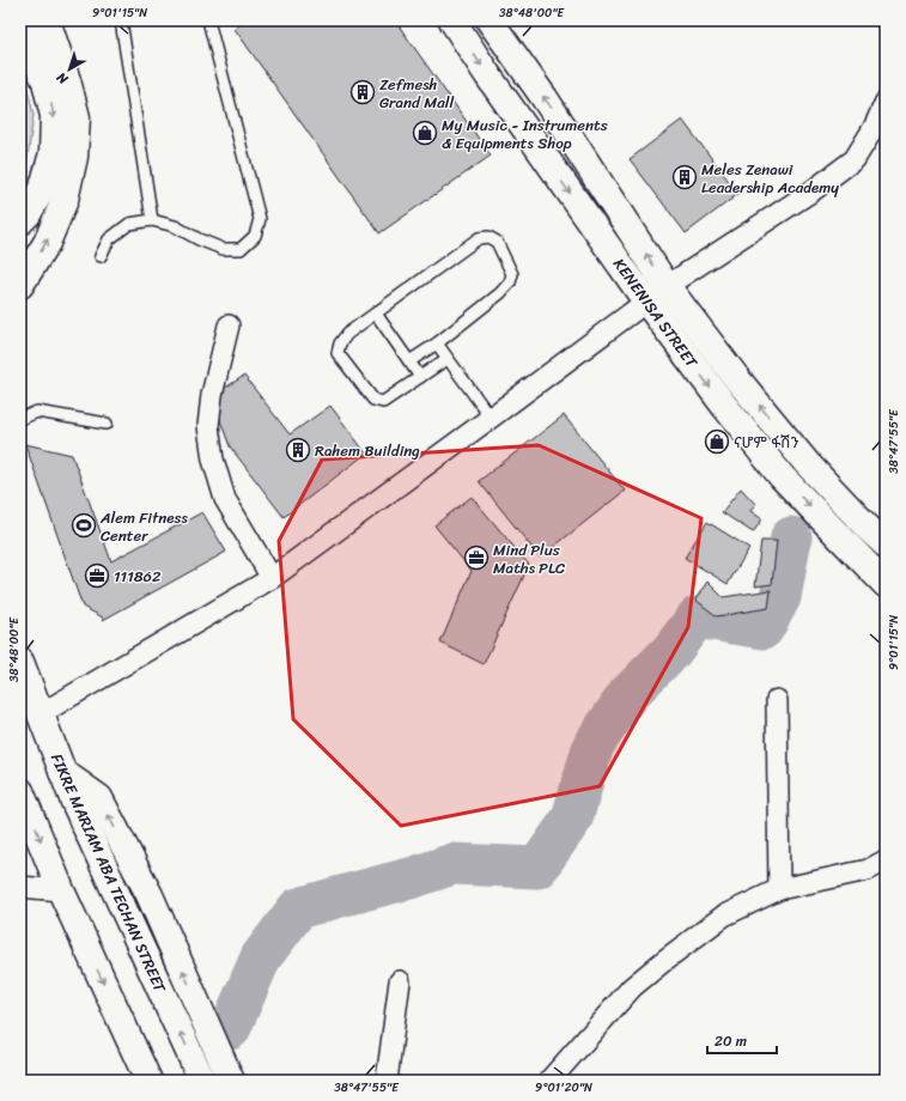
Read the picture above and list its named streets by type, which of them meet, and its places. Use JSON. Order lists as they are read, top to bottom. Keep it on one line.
{"streets":{"main road":["KENENISA STREET","FIKRE MARIAM ABA TECHAN STREET"]},"places":{"building":["Zefmesh Grand Mall","Meles Zenawi Leadership Academy","Rahem Building"],"shop":["My Music - Instruments & Equipments Shop","ናሆም ፋሽን"],"sports":["Alem Fitness Center"],"office":["Mind Plus Maths PLC","111862"]},"scale_bar":"20 m","north":"bottom left","coordinates":["9°01'15\"N","38°48'00\"E","38°47'55\"E","9°01'20\"N"]}
